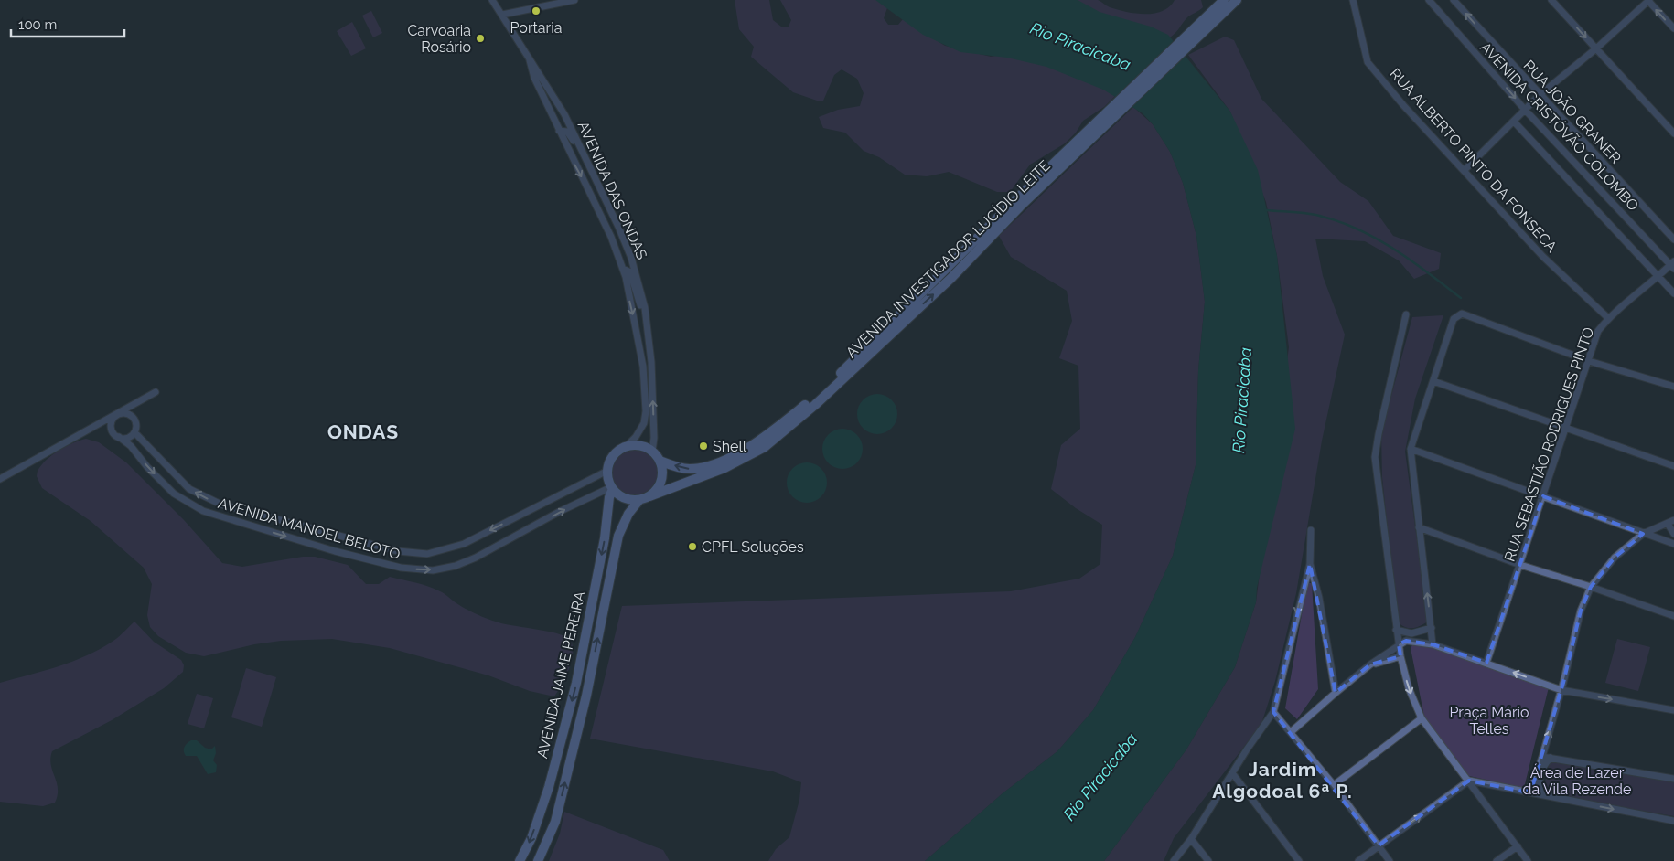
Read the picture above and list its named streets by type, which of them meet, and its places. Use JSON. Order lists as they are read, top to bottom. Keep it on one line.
{"streets":{"main road":["AVENIDA INVESTIGADOR LUCÍDIO LEITE","AVENIDA JAIME PEREIRA"],"street":["RUA JOÃO GRANER","AVENIDA CRISTÓVÃO COLOMBO","RUA ALBERTO PINTO DA FONSECA","AVENIDA DAS ONDAS","RUA SEBASTIÃO RODRIGUES PINTO","AVENIDA MANOEL BELOTO"]},"crossings":[["AVENIDA CRISTÓVÃO COLOMBO","RUA SEBASTIÃO RODRIGUES PINTO"],["RUA ALBERTO PINTO DA FONSECA","RUA SEBASTIÃO RODRIGUES PINTO"],["AVENIDA DAS ONDAS","AVENIDA INVESTIGADOR LUCÍDIO LEITE"],["AVENIDA DAS ONDAS","AVENIDA MANOEL BELOTO"],["AVENIDA DAS ONDAS","AVENIDA JAIME PEREIRA"],["AVENIDA INVESTIGADOR LUCÍDIO LEITE","AVENIDA MANOEL BELOTO"],["AVENIDA INVESTIGADOR LUCÍDIO LEITE","AVENIDA JAIME PEREIRA"],["AVENIDA MANOEL BELOTO","AVENIDA JAIME PEREIRA"]],"one_way":["RUA JOÃO GRANER"],"districts":["ONDAS","Jardim Algodoal 6ª P."],"water":["Rio Piracicaba"],"parks":["Praça Mário Telles","Área de Lazer da Vila Rezende"],"places":["Portaria","Carvoaria Rosário","Shell","CPFL Soluções"],"scale_bar":"100 m"}
